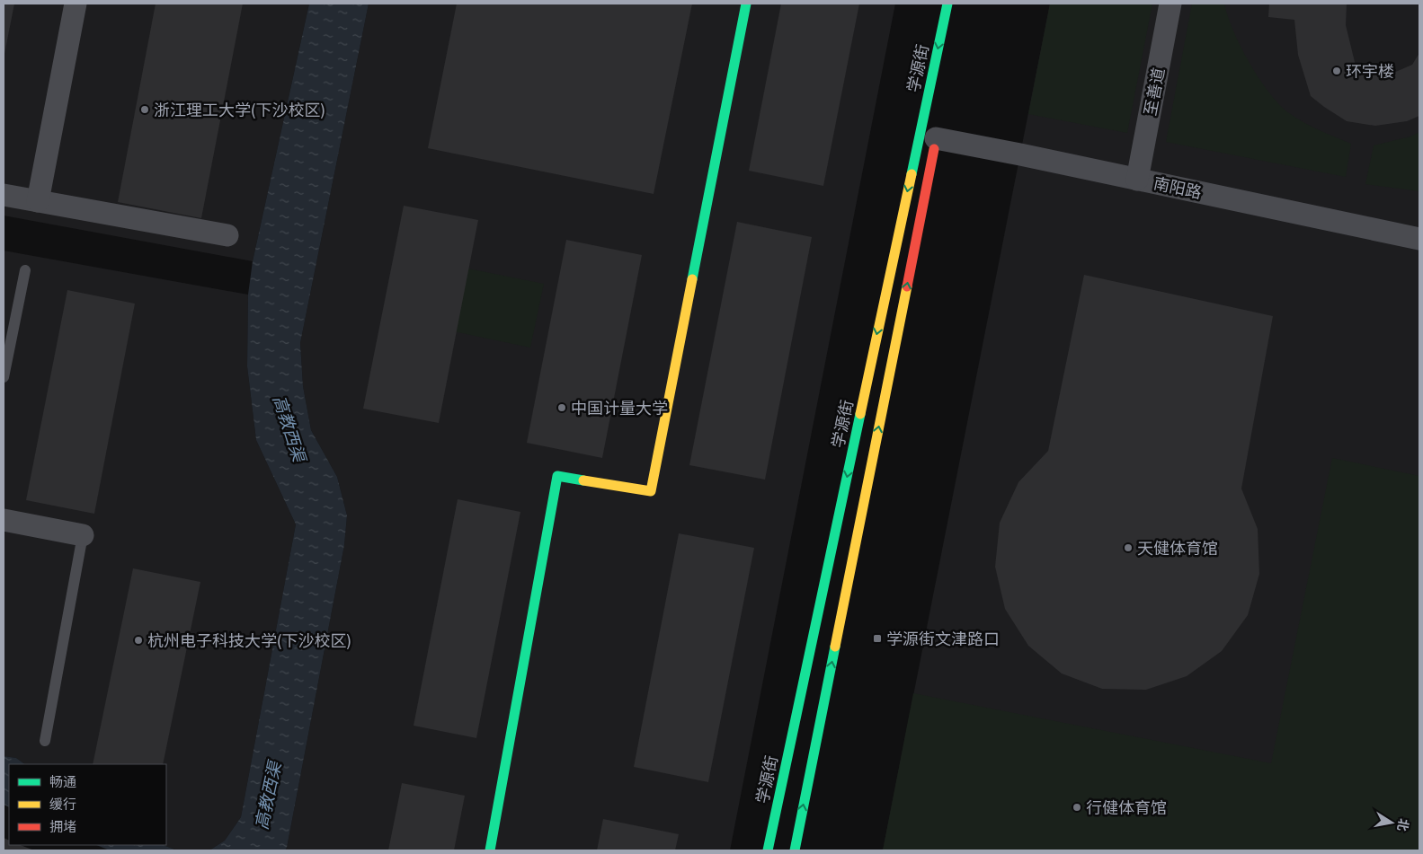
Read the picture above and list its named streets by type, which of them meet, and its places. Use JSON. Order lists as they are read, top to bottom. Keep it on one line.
{"streets":{"main road":["学源街"],"street":["至善道","南阳路"]},"crossings":[["至善道","南阳路"]],"water":["高教西渠"],"places":{"other":["环宇楼","浙江理工大学(下沙校区)","中国计量大学","天健体育馆","杭州电子科技大学(下沙校区)","行健体育馆"],"transit":["学源街文津路口"]},"legend":["畅通","缓行","拥堵"],"north":"right"}
